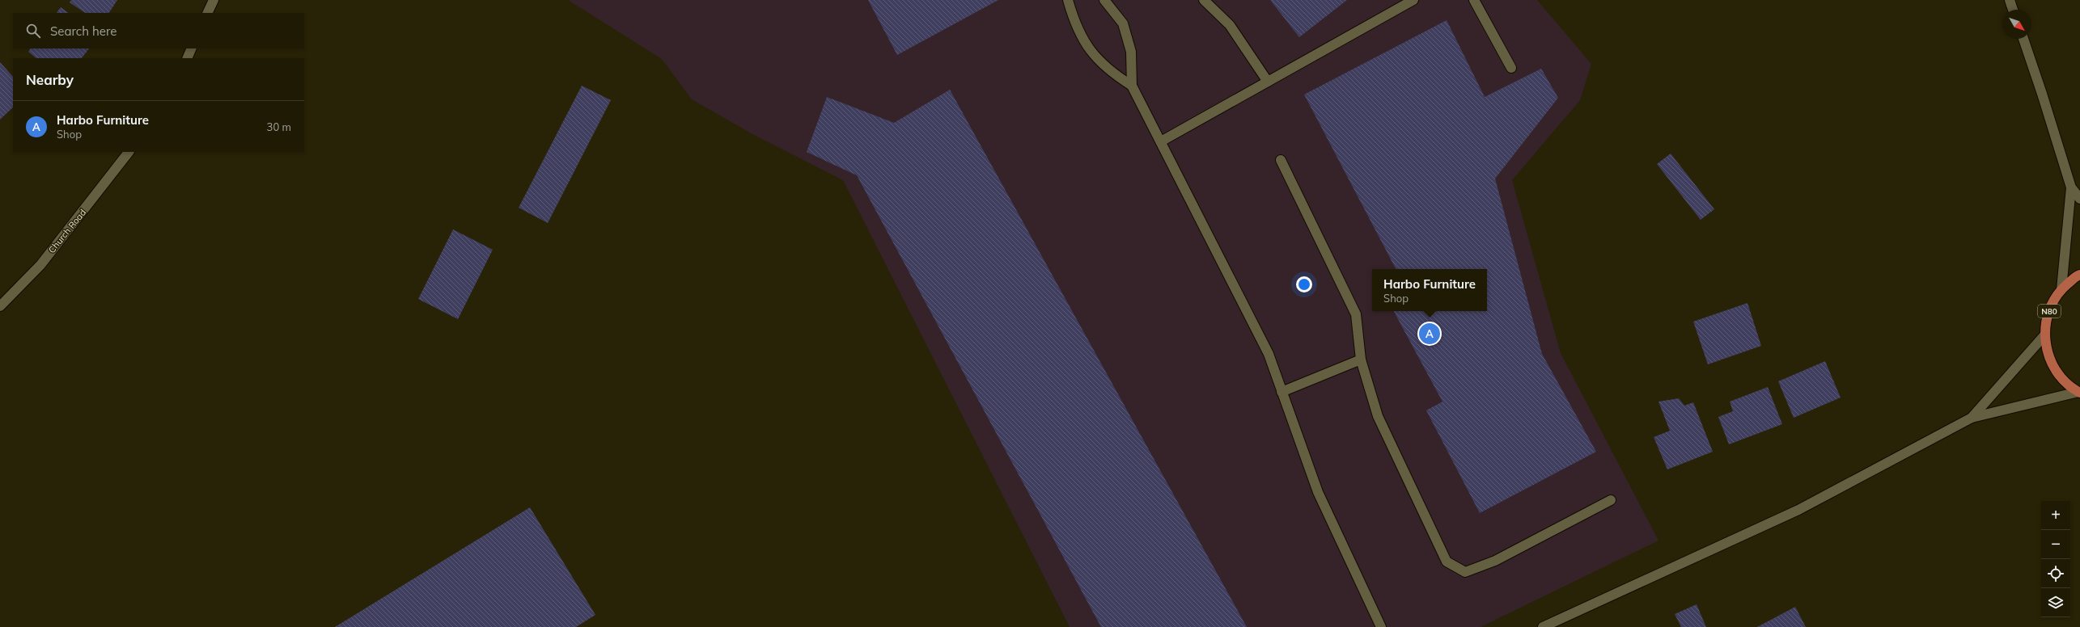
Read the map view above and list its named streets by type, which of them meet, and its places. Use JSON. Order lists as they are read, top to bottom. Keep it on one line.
{"streets":{"main road":["N80"],"street":["Church Road"]},"north":"bottom right","page":{"search":"Search here","heading":"Nearby","list":[{"mark":"A","name":"Harbo Furniture","note":"Shop","value":"30 m"}],"popup":["Harbo Furniture","Shop"],"pins":"A","map_buttons":["+","−"]}}
